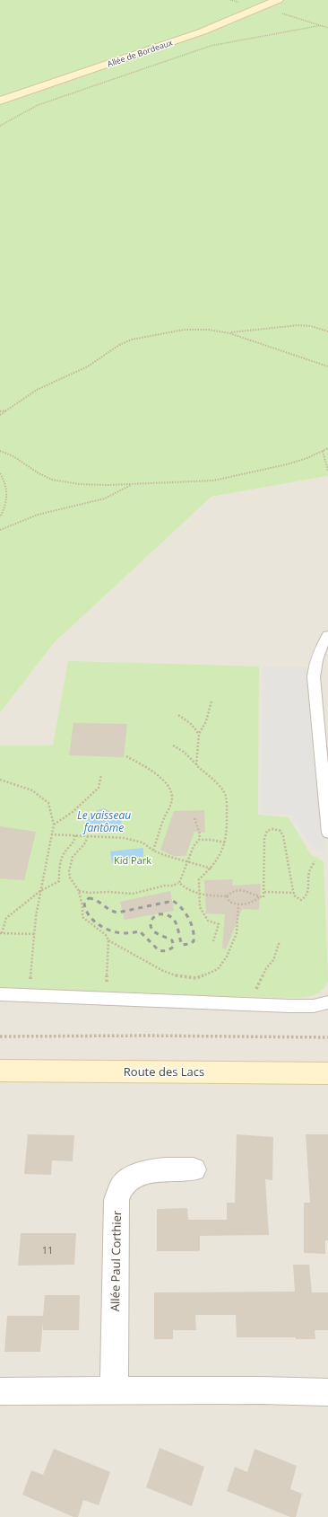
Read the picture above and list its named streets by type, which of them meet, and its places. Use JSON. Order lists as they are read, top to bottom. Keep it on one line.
{"streets":{"main road":["Allée de Bordeaux","Route des Lacs"],"street":["Allée Paul Corthier"]},"water":["Le vaisseau fantôme"],"parks":["Kid Park"],"house_numbers":["11"]}
